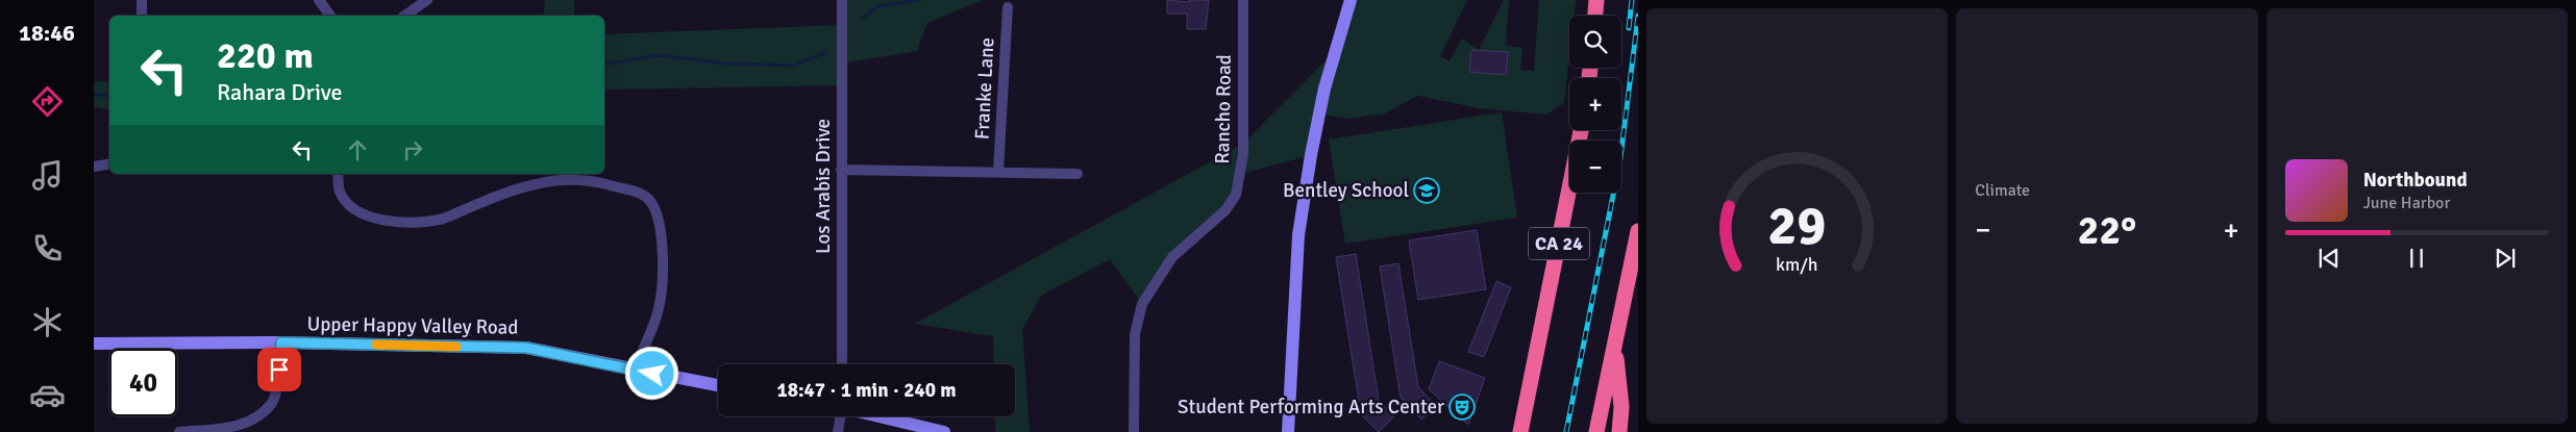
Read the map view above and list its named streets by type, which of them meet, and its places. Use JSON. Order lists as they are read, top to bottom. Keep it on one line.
{"streets":{"highway":["CA 24"],"street":["Franke Lane","Rancho Road","Los Arabis Drive","Upper Happy Valley Road"]},"places":{"school or university":["Bentley School"],"theatre":["Student Performing Arts Center"]},"page":{"tabs":"18:46","tile":"Climate","map_buttons":["+","−"],"turn":["220 m","Rahara Drive"],"song":["Northbound","June Harbor"],"heat":["−","22°","+"],"limit":"40","trip":"18:47 · 1 min · 240 m","gauge":["29","km/h"]}}
